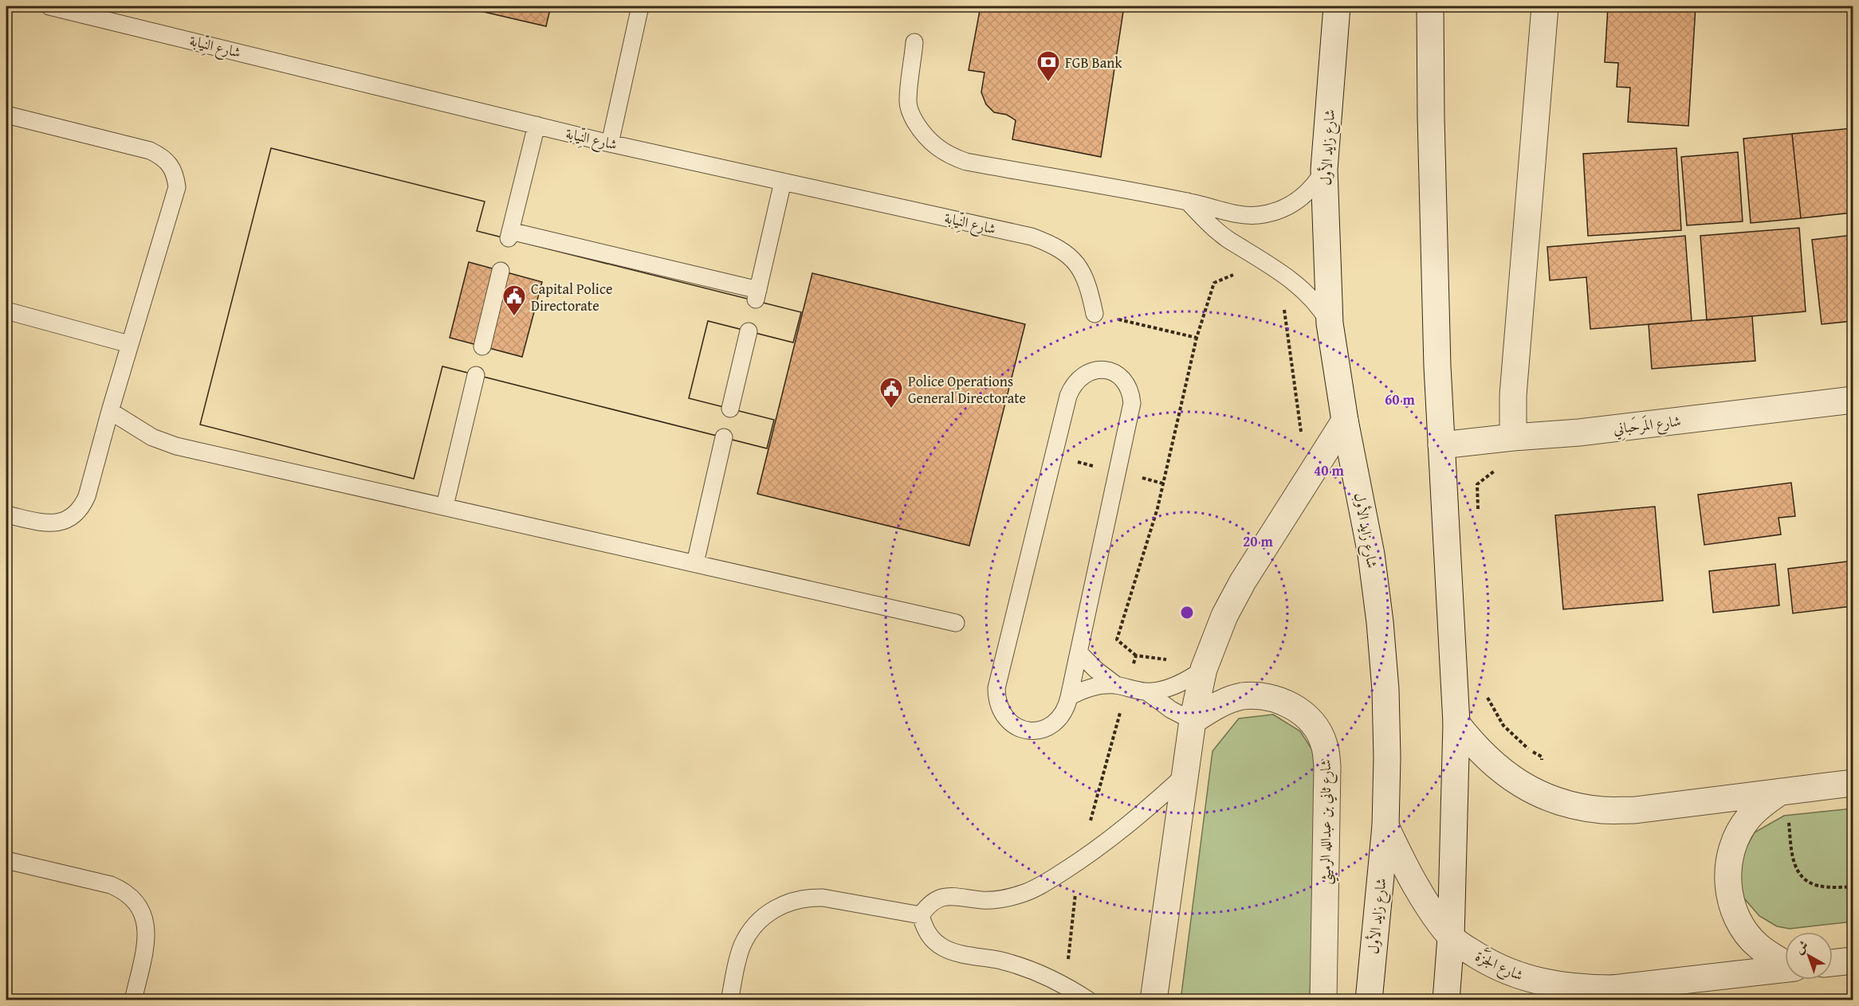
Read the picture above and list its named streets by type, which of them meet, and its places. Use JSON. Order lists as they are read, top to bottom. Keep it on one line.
{"streets":{"street":["شارع زايد الأول","شارع المَرحَبانِي","شارع ثاني بن عبدالله الرميثي","شارع الجَزَّة"],"lane":["شارع النِّيابة"]},"crossings":[["شارع زايد الأول","شارع الجَزَّة"]],"places":{"bank":["FGB Bank"],"public building":["Capital Police Directorate","Police Operations General Directorate"]},"north":"top left","rings":["60 m","40 m","20 m"]}
